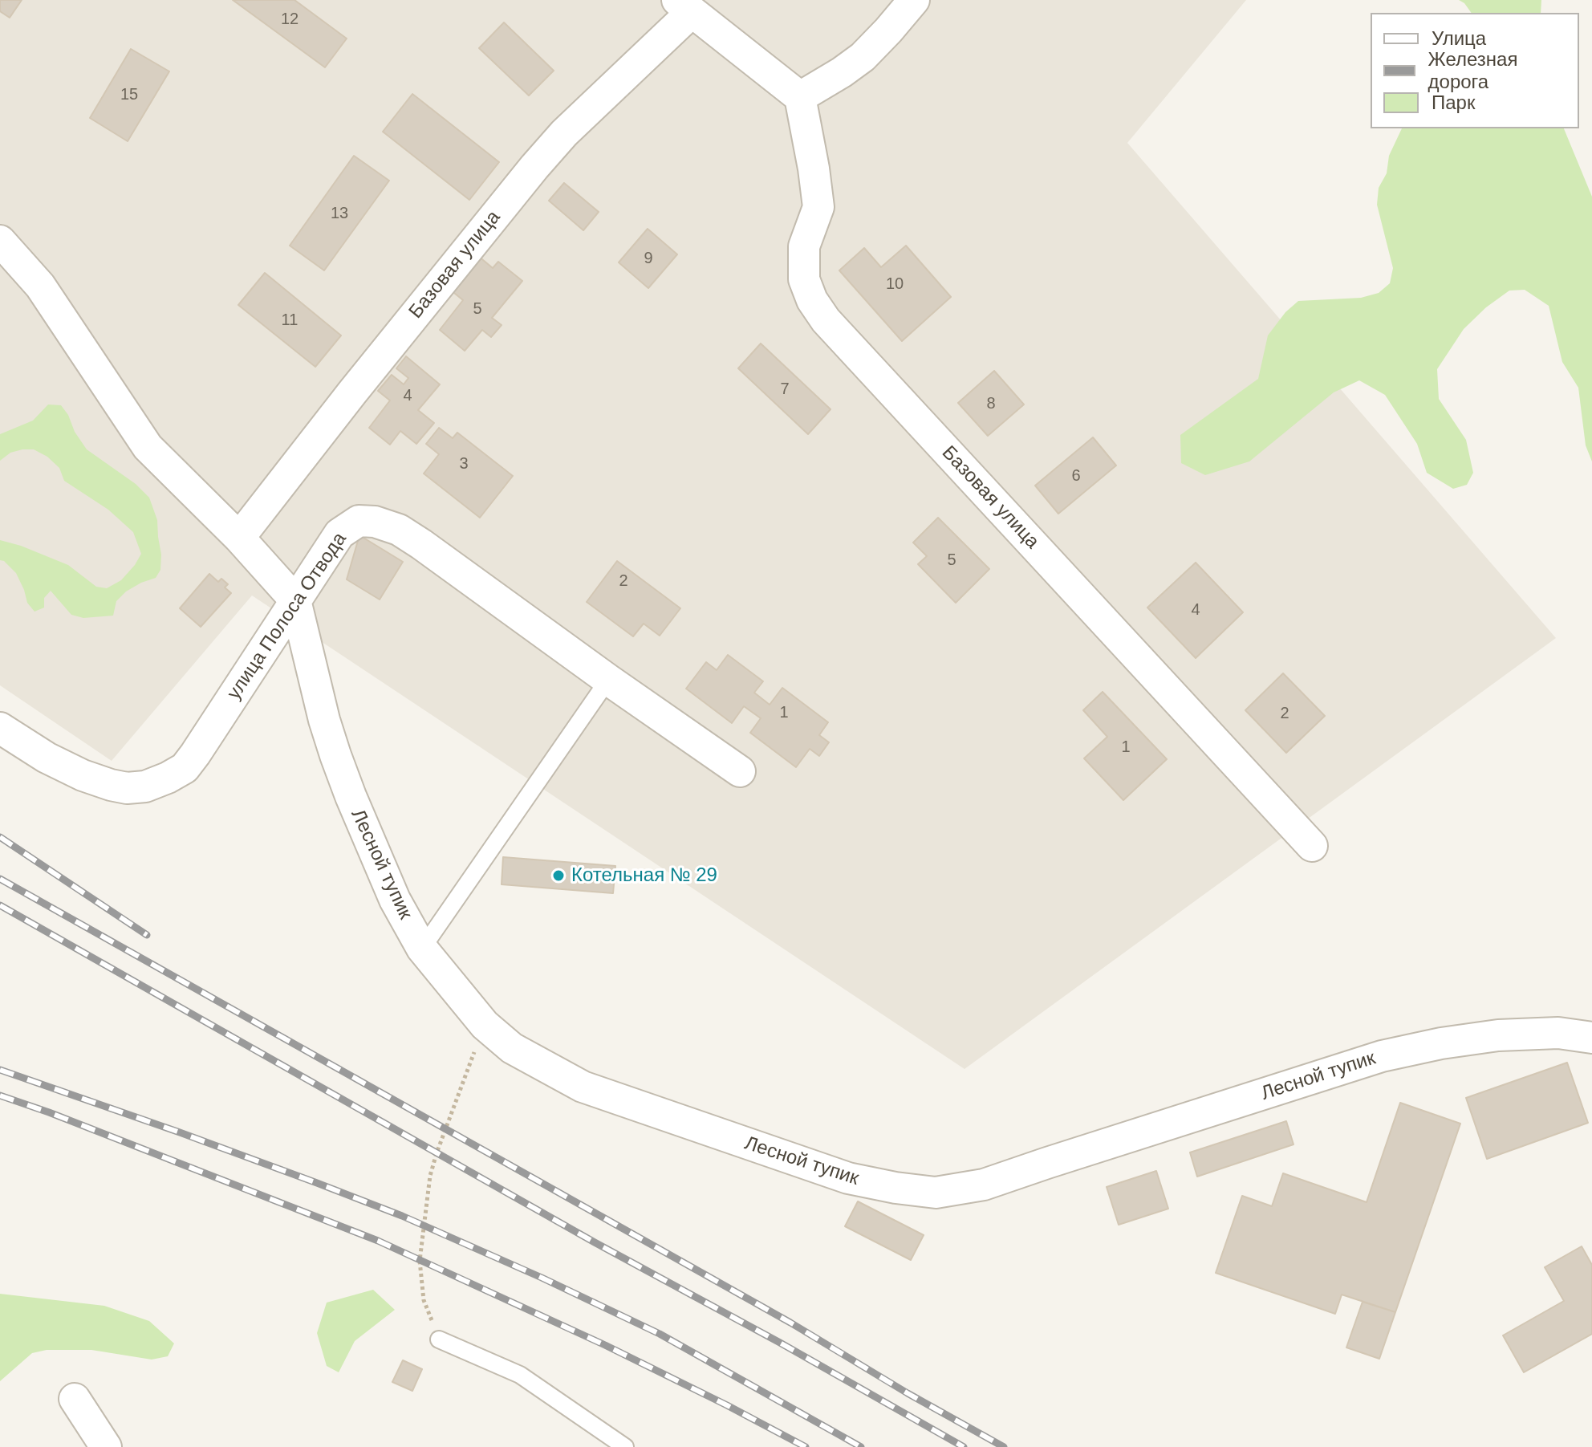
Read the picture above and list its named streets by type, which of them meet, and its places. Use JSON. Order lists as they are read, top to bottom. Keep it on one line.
{"streets":{"street":["Базовая улица","улица Полоса Отвода","Лесной тупик"]},"crossings":[["улица Полоса Отвода","Лесной тупик"]],"places":["Котельная № 29"],"house_numbers":["12","15","13","9","10","5","11","7","4","8","3","6","5","2","4","1","2","1"],"legend":["Улица","Железная дорога","Парк"]}
